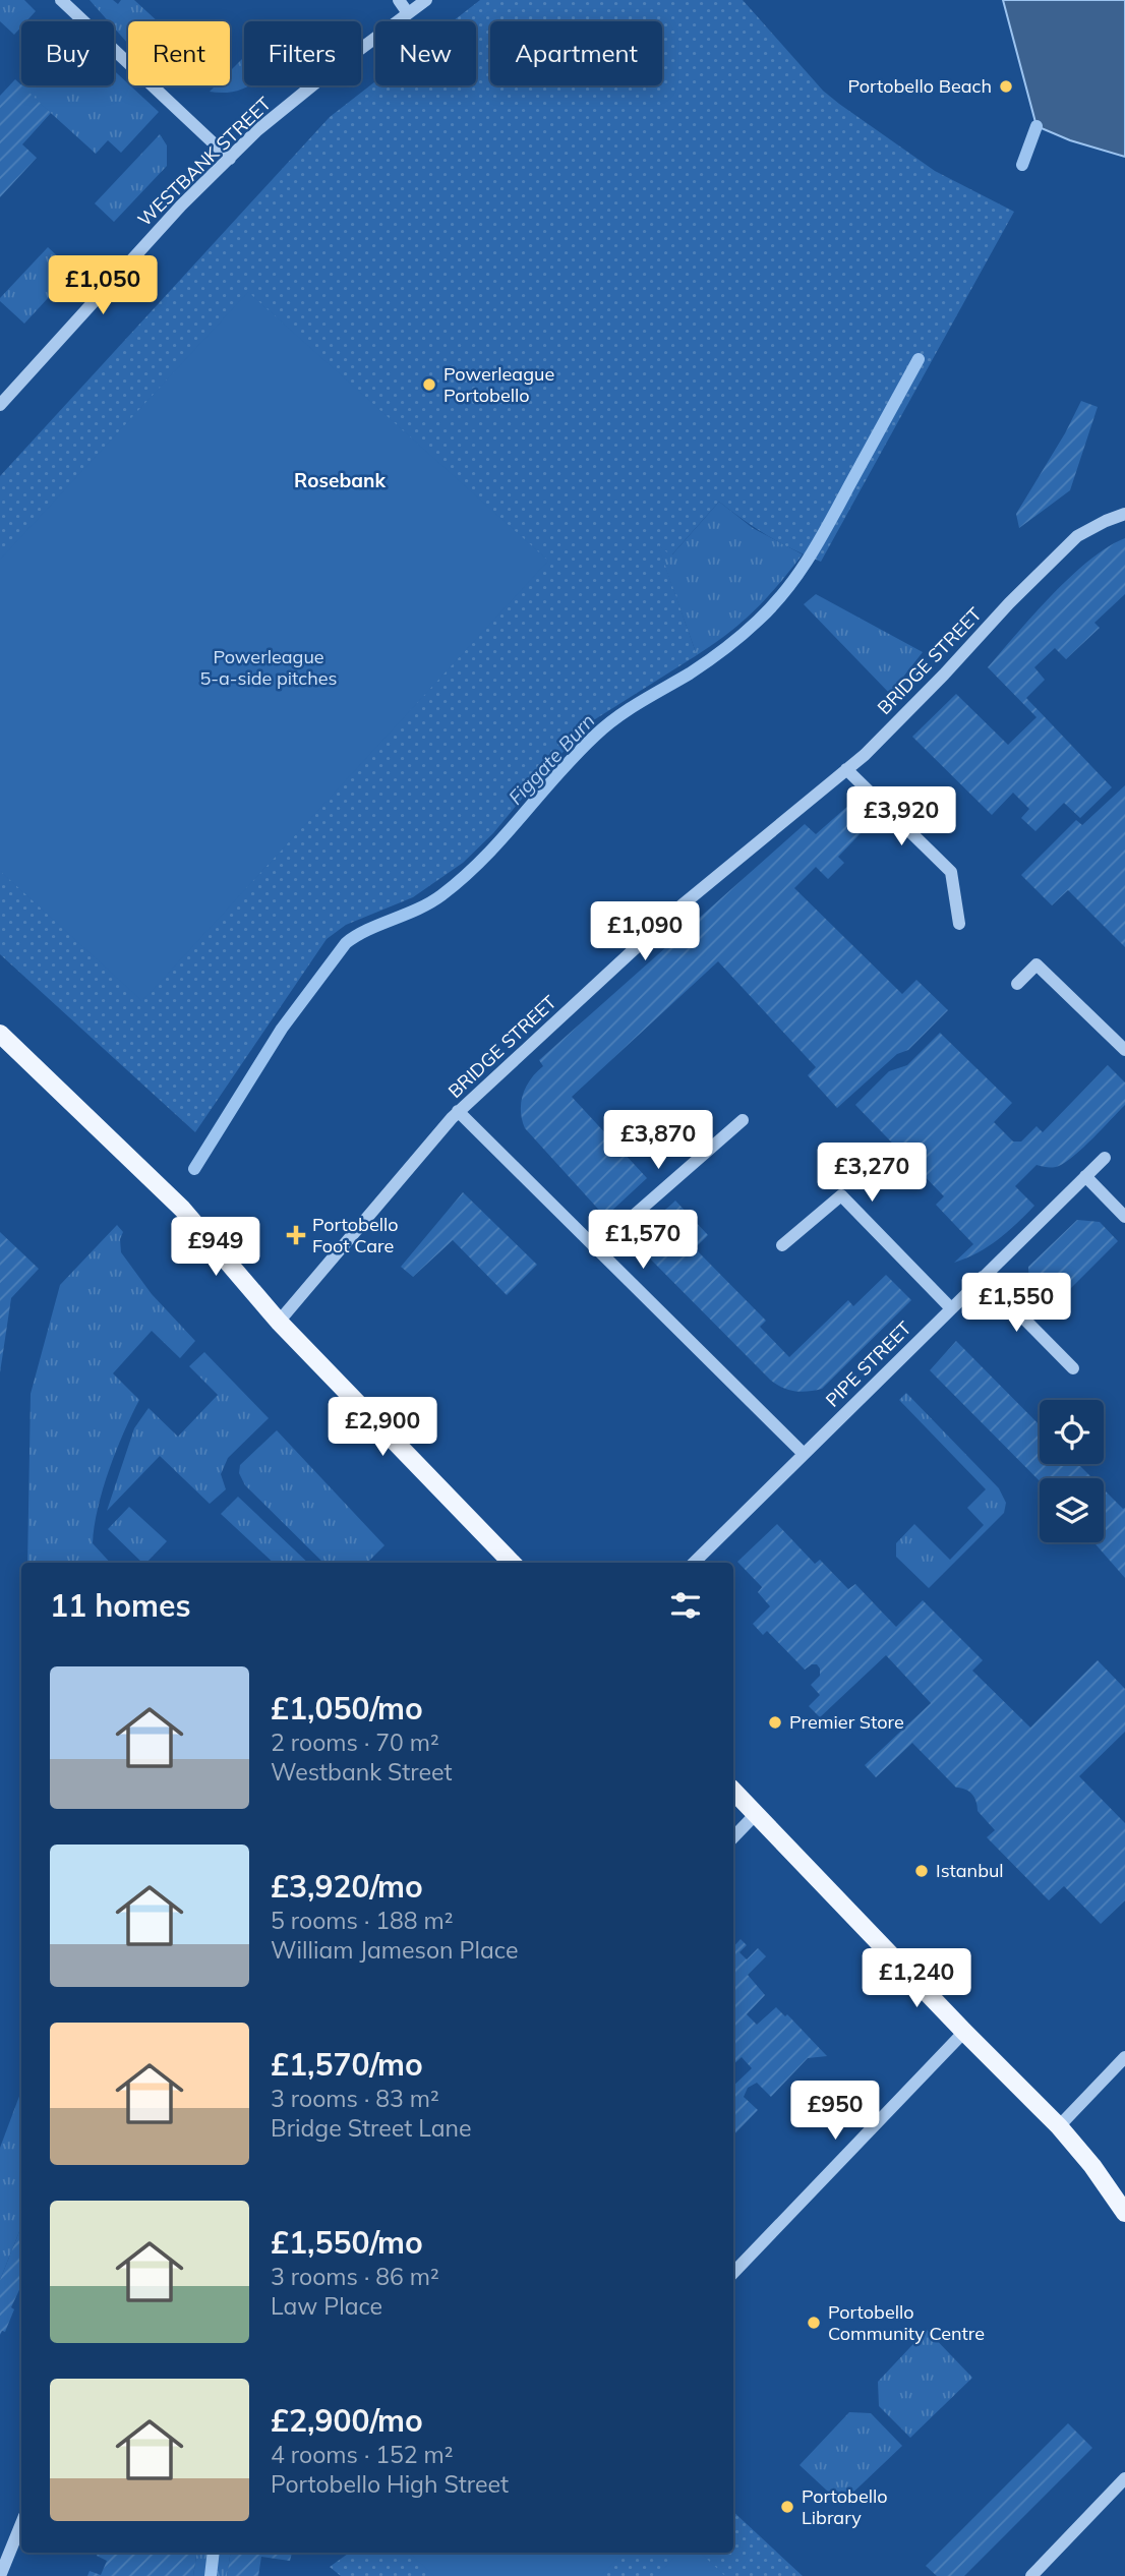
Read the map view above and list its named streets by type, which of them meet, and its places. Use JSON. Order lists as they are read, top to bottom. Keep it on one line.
{"streets":{"street":["WESTBANK STREET","BRIDGE STREET","PIPE STREET"]},"districts":["Rosebank"],"water":["Figgate Burn"],"parks":["Powerleague 5-a-side pitches"],"places":{"other":["Portobello Beach","Powerleague Portobello","Premier Store","Istanbul","Portobello Community Centre","Portobello Library"],"health":["Portobello Foot Care"]},"page":{"chip":["Buy","Rent","Filters","New","Apartment"],"price":["£1,050","£3,920","£1,090","£3,870","£3,270","£1,570","£949","£1,550","£2,900","£1,240","£950"],"heading":"11 homes","list":[{"name":"£1,050/mo","note":"2 rooms · 70 m² · Westbank Street"},{"name":"£3,920/mo","note":"5 rooms · 188 m² · William Jameson Place"},{"name":"£1,570/mo","note":"3 rooms · 83 m² · Bridge Street Lane"},{"name":"£1,550/mo","note":"3 rooms · 86 m² · Law Place"},{"name":"£2,900/mo","note":"4 rooms · 152 m² · Portobello High Street"}]}}
